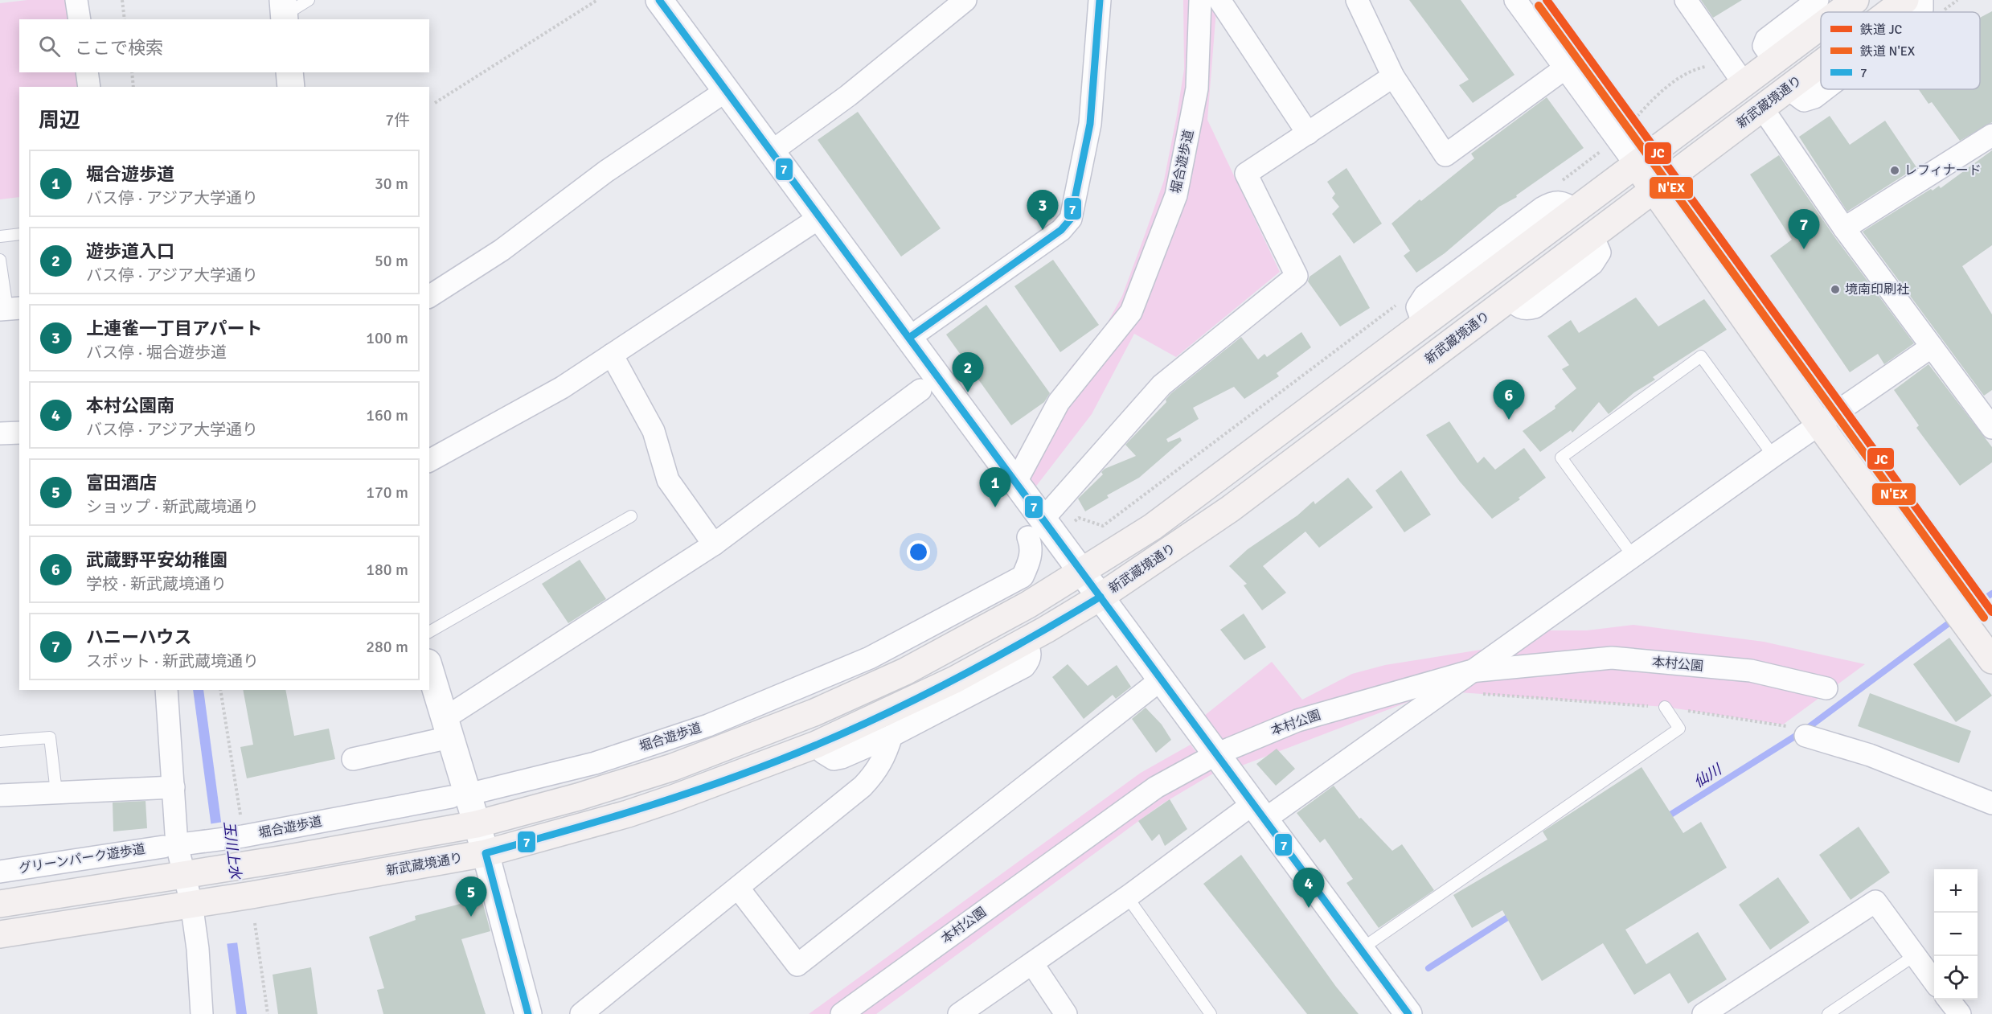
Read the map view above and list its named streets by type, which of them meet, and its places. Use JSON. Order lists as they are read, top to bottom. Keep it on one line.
{"streets":{"main road":["新武蔵境通り"],"street":["堀合遊歩道","本村公園","グリーンパーク遊歩道"]},"water":["仙川","玉川上水"],"places":["レフィナード","境南印刷社"],"lines":["rail line JC","transit line 7","rail line N'EX"],"legend":["鉄道 JC","鉄道 N'EX","7"],"page":{"search":"ここで検索","heading":["周辺","7件"],"list":[{"mark":"1","name":"堀合遊歩道","note":"バス停 · アジア大学通り","value":"30 m"},{"mark":"2","name":"遊歩道入口","note":"バス停 · アジア大学通り","value":"50 m"},{"mark":"3","name":"上連雀一丁目アパート","note":"バス停 · 堀合遊歩道","value":"100 m"},{"mark":"4","name":"本村公園南","note":"バス停 · アジア大学通り","value":"160 m"},{"mark":"5","name":"富田酒店","note":"ショップ · 新武蔵境通り","value":"170 m"},{"mark":"6","name":"武蔵野平安幼稚園","note":"学校 · 新武蔵境通り","value":"180 m"},{"mark":"7","name":"ハニーハウス","note":"スポット · 新武蔵境通り","value":"280 m"}],"pins":["3","7","2","6","1","4","5"],"map_buttons":["+","−"]}}
